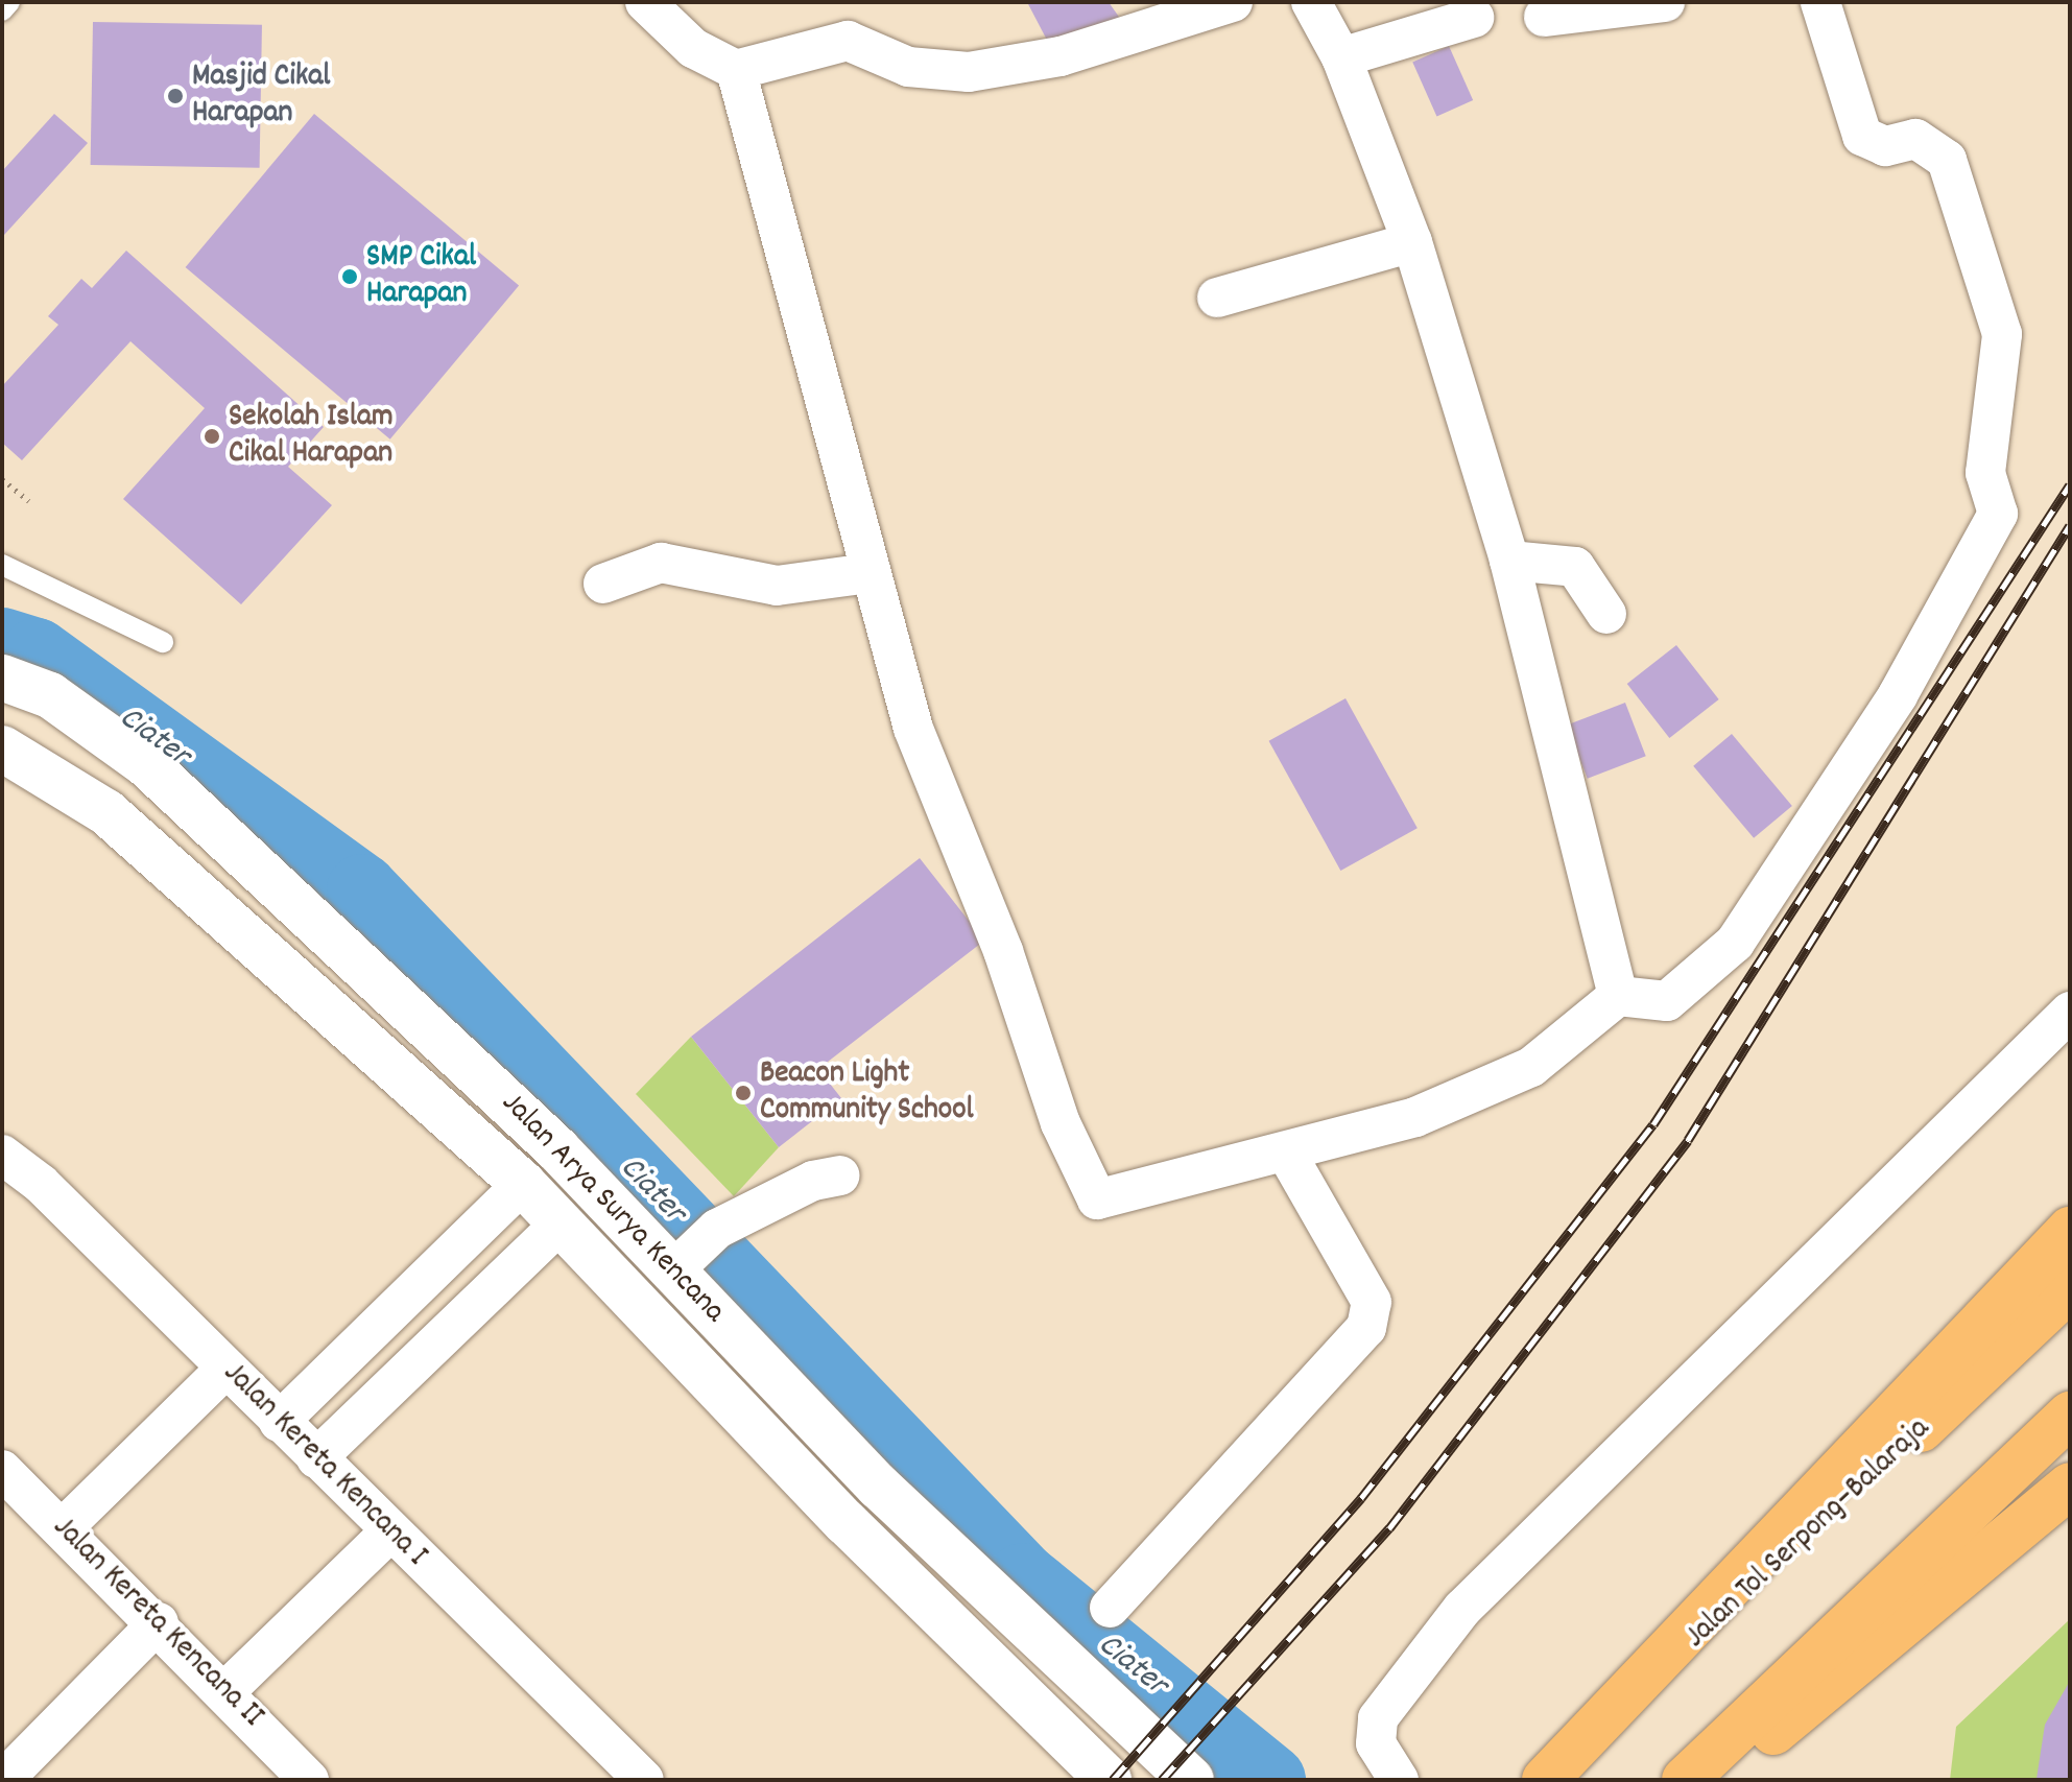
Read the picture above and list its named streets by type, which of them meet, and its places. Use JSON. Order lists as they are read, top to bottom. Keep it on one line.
{"streets":{"highway":["Jalan Tol Serpong–Balaraja"],"street":["Jalan Arya Surya Kencana","Jalan Kereta Kencana I","Jalan Kereta Kencana II"]},"water":["Ciater"],"places":["Masjid Cikal Harapan","SMP Cikal Harapan","Sekolah Islam Cikal Harapan","Beacon Light Community School"]}
